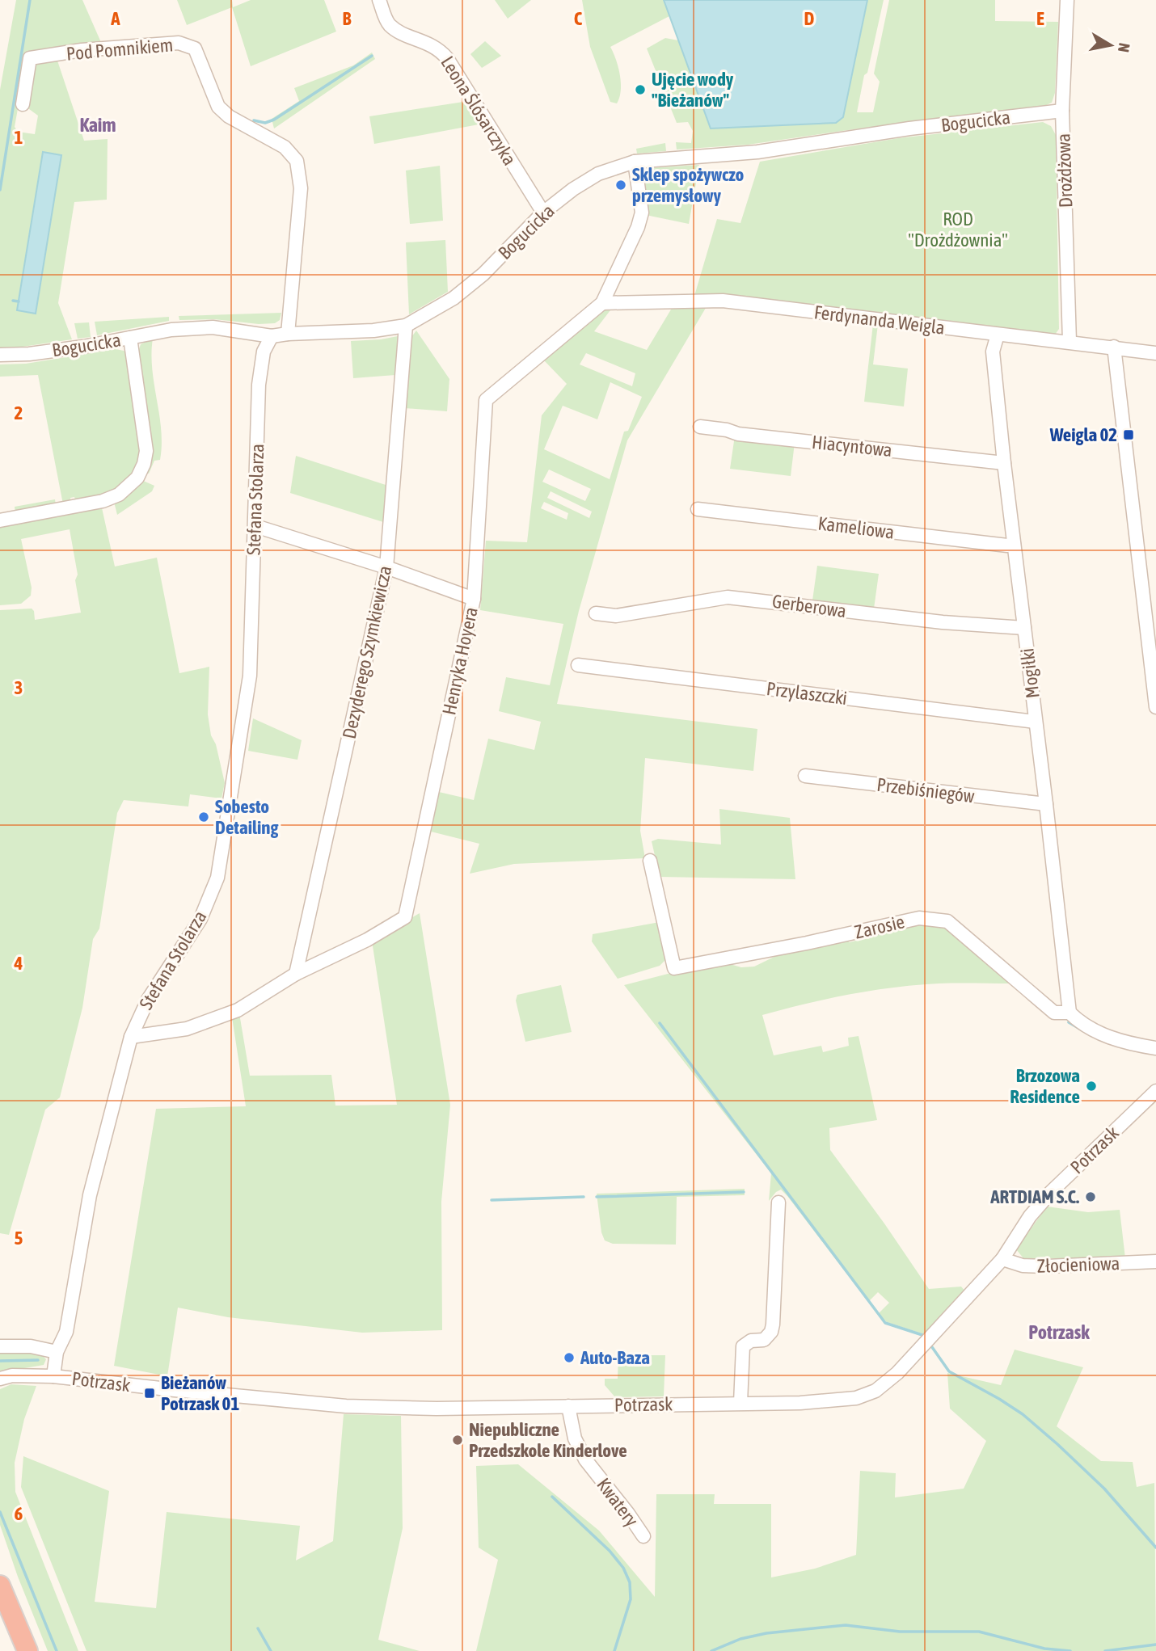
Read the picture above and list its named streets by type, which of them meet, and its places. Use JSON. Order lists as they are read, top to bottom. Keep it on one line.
{"streets":{"street":["Pod Pomnikiem","Leona Ślósarczyka","Bogucicka","Drożdżowa","Ferdynanda Weigla","Hiacyntowa","Stefana Stolarza","Kameliowa","Gerberowa","Dezyderego Szymkiewicza","Henryka Hoyera","Mogiłki","Przylaszczki","Przebiśniegów","Zarosie","Potrzask","Złocieniowa","Kwatery"]},"crossings":[["Pod Pomnikiem","Bogucicka"],["Leona Ślósarczyka","Bogucicka"],["Bogucicka","Drożdżowa"],["Bogucicka","Stefana Stolarza"],["Bogucicka","Dezyderego Szymkiewicza"],["Bogucicka","Henryka Hoyera"],["Drożdżowa","Ferdynanda Weigla"],["Ferdynanda Weigla","Henryka Hoyera"],["Ferdynanda Weigla","Mogiłki"],["Hiacyntowa","Mogiłki"],["Stefana Stolarza","Henryka Hoyera"],["Stefana Stolarza","Potrzask"],["Kameliowa","Mogiłki"],["Gerberowa","Mogiłki"],["Dezyderego Szymkiewicza","Henryka Hoyera"],["Mogiłki","Przylaszczki"],["Mogiłki","Przebiśniegów"],["Mogiłki","Zarosie"],["Potrzask","Złocieniowa"],["Potrzask","Kwatery"]],"districts":["Kaim","Potrzask"],"parks":["ROD \"Drożdżownia\""],"places":{"other":["Ujęcie wody \"Bieżanów\"","Sklep spożywczo przemysłowy","Sobesto Detailing","Brzozowa Residence","ARTDIAM S.C.","Auto-Baza","Niepubliczne Przedszkole Kinderlove"],"transit":["Weigla 02","Bieżanów Potrzask 01"]},"north":"right","grid":{"columns":["A","B","C","D","E"],"rows":["1","2","3","4","5","6"]}}
